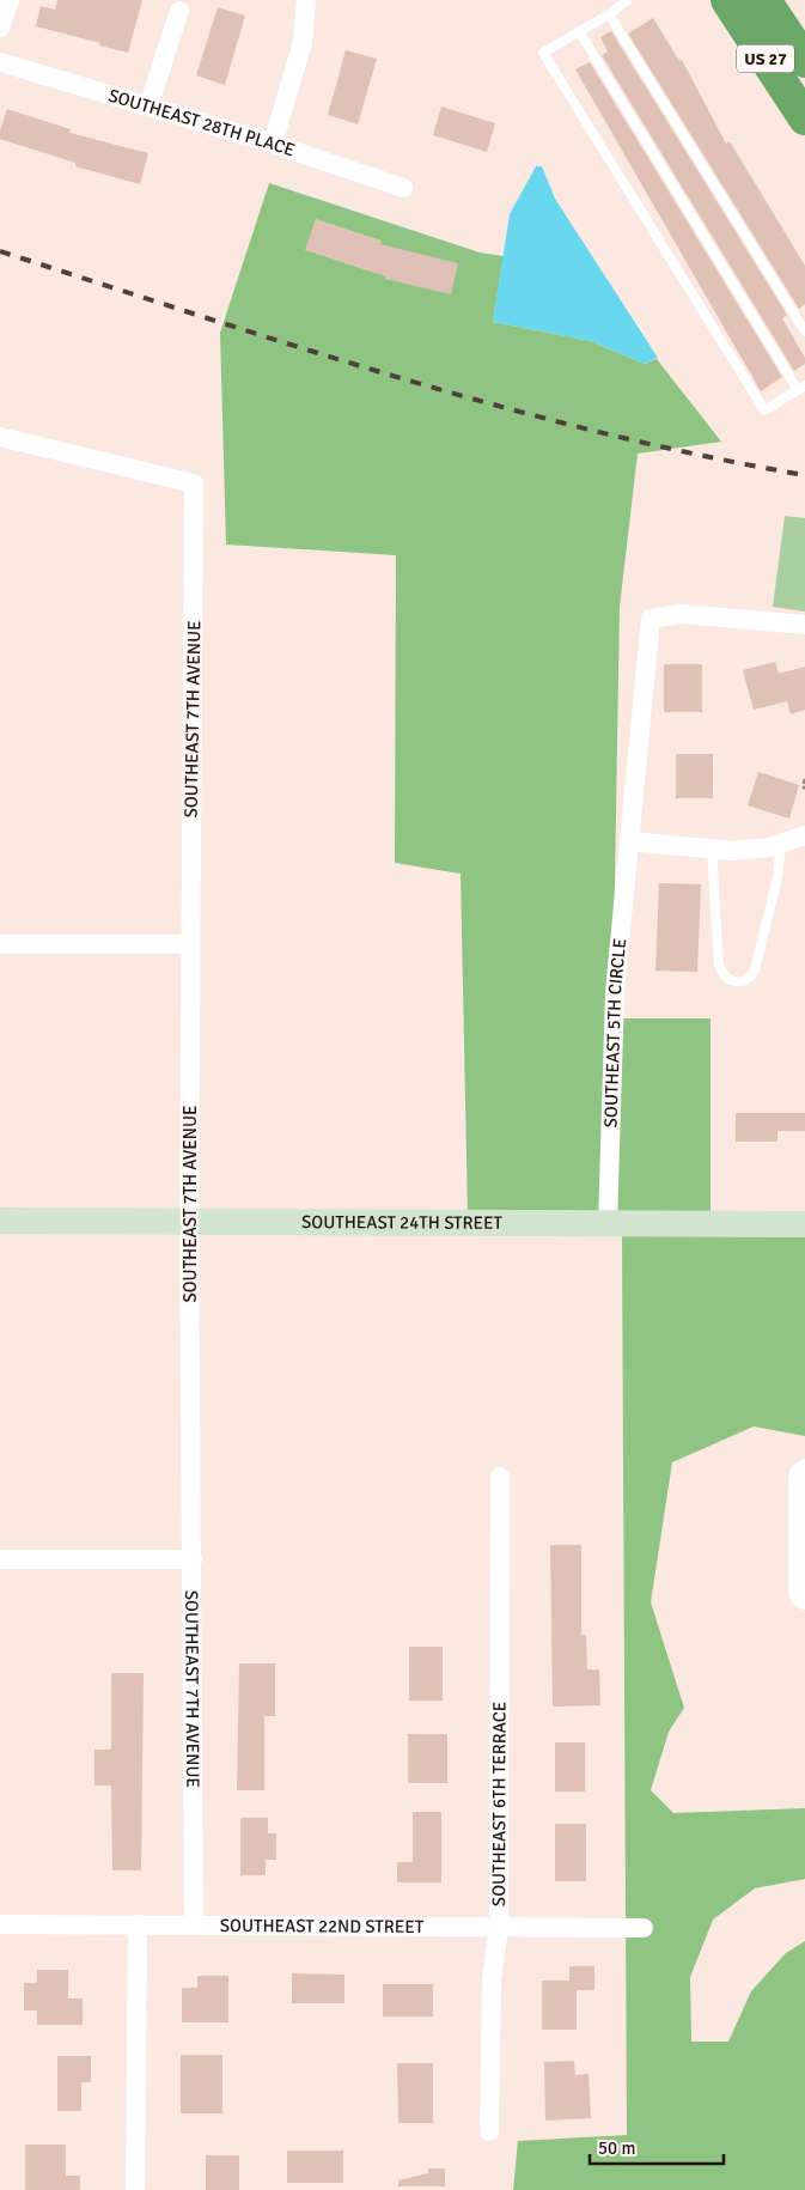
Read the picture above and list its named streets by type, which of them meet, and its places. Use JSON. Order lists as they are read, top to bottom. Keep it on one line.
{"streets":{"highway":["US 27"],"street":["SOUTHEAST 28TH PLACE","SOUTHEAST 7TH AVENUE","SOUTHEAST 5TH CIRCLE","SOUTHEAST 24TH STREET","SOUTHEAST 6TH TERRACE","SOUTHEAST 22ND STREET"]},"crossings":[["SOUTHEAST 7TH AVENUE","SOUTHEAST 24TH STREET"],["SOUTHEAST 7TH AVENUE","SOUTHEAST 22ND STREET"],["SOUTHEAST 5TH CIRCLE","SOUTHEAST 24TH STREET"],["SOUTHEAST 6TH TERRACE","SOUTHEAST 22ND STREET"]],"scale_bar":"50 m"}
